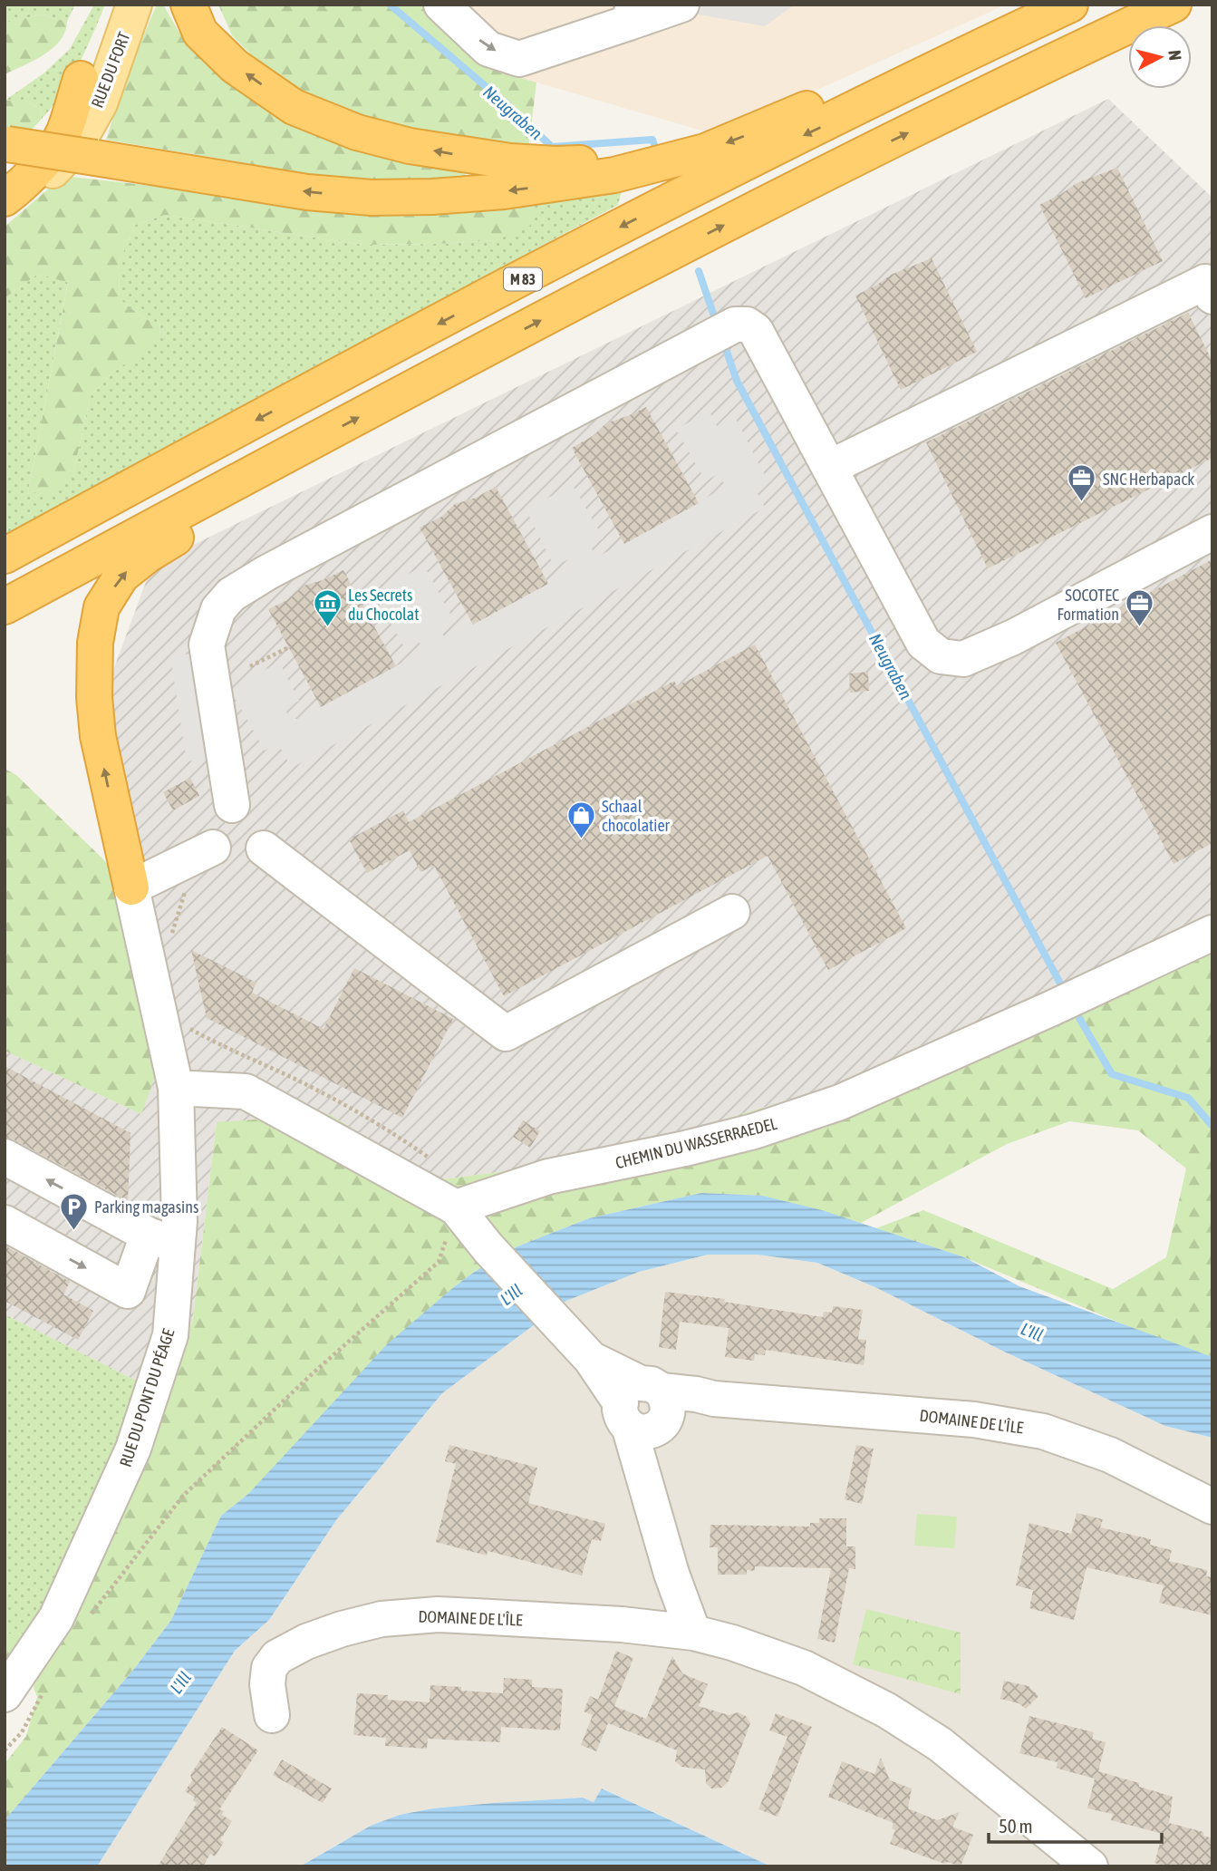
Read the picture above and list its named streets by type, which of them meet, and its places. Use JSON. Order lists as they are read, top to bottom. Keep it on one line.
{"streets":{"highway":["M 83"],"main road":["RUE DU FORT"],"street":["CHEMIN DU WASSERRAEDEL","RUE DU PONT DU PÉAGE","DOMAINE DE L'ÎLE"]},"water":["Neugraben","L'Ill"],"places":{"office":["SNC Herbapack","SOCOTEC Formation"],"museum":["Les Secrets du Chocolat"],"shop":["Schaal chocolatier"],"parking":["Parking magasins"]},"scale_bar":"50 m","north":"right"}
